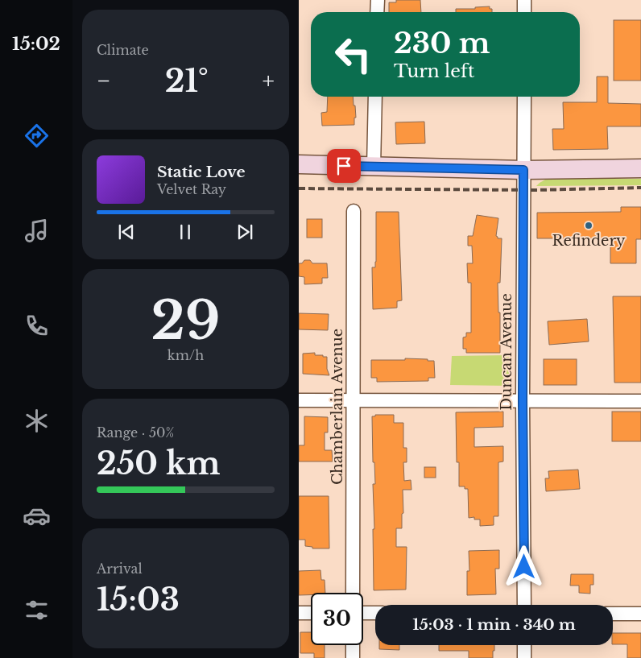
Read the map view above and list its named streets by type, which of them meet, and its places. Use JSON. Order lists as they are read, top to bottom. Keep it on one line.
{"streets":{"street":["Duncan Avenue","Chamberlain Avenue"]},"places":["Refindery"],"page":{"tabs":"15:02","tile":["Climate",["29","km/h"],["Range · 50%","250 km"],["Arrival","15:03"]],"turn":["230 m","Turn left"],"heat":["−","21°","+"],"song":["Static Love","Velvet Ray"],"limit":"30","trip":"15:03 · 1 min · 340 m"}}
